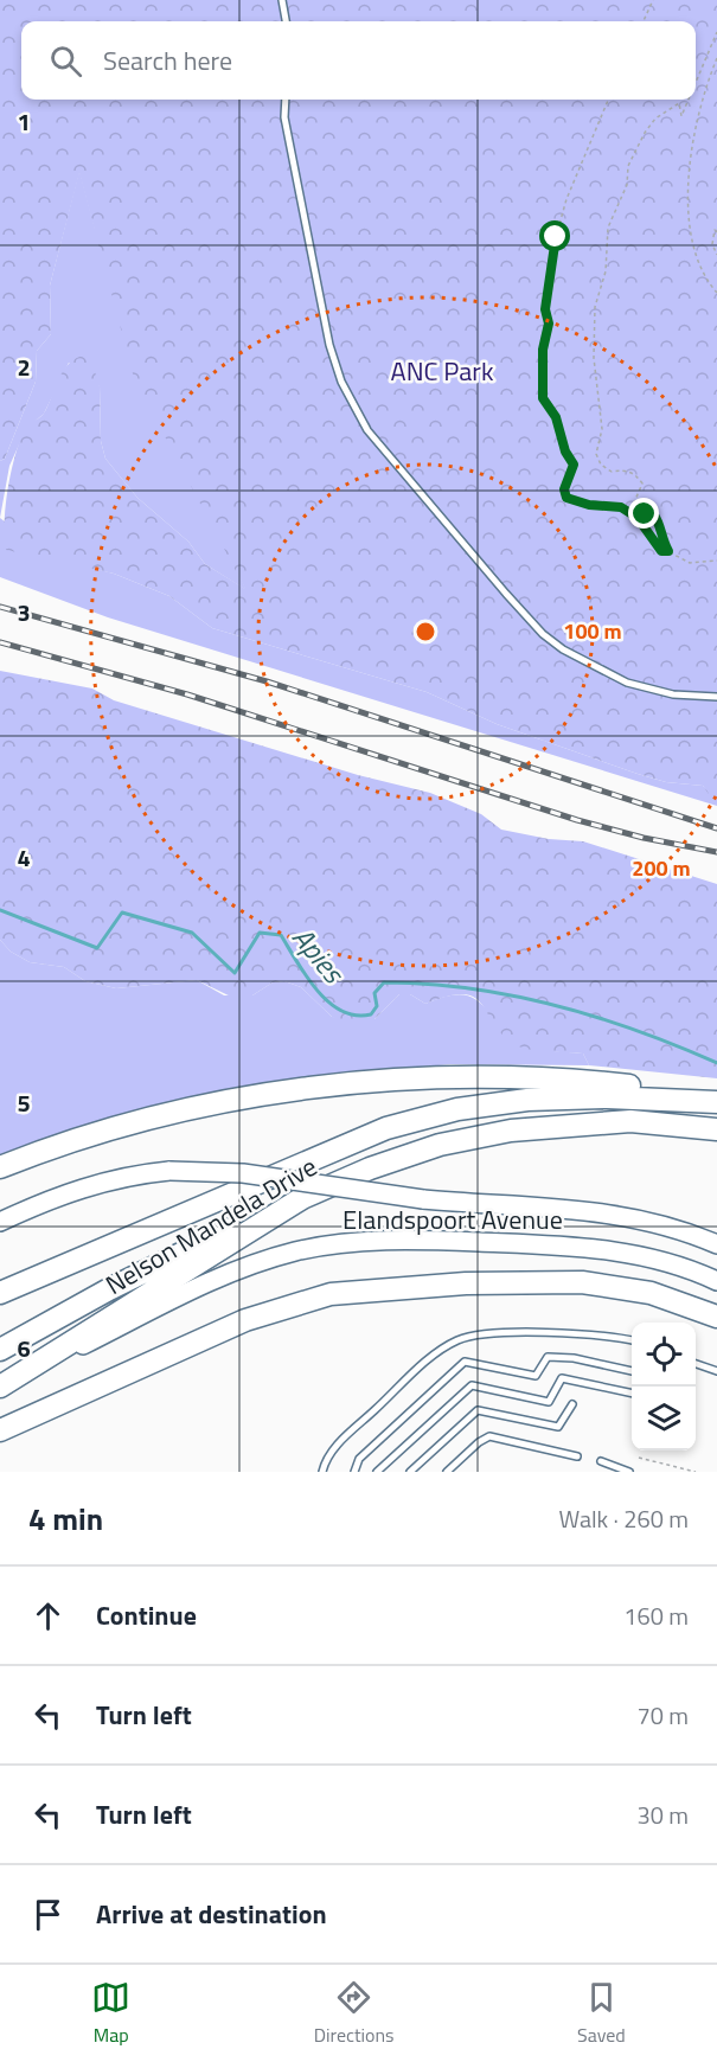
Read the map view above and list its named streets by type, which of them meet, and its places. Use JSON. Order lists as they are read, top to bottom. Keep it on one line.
{"streets":{"main road":["Elandspoort Avenue","Nelson Mandela Drive"]},"crossings":[["Elandspoort Avenue","Nelson Mandela Drive"]],"water":["Apies"],"parks":["ANC Park"],"page":{"search":"Search here","heading":["4 min","Walk · 260 m"],"list":[["Continue","160 m"],["Turn left","70 m"],["Turn left","30 m"],"Arrive at destination"],"nav":["Map","Directions","Saved"]},"grid":{"rows":["1","2","3","4","5","6"]},"rings":["100 m","200 m"]}
